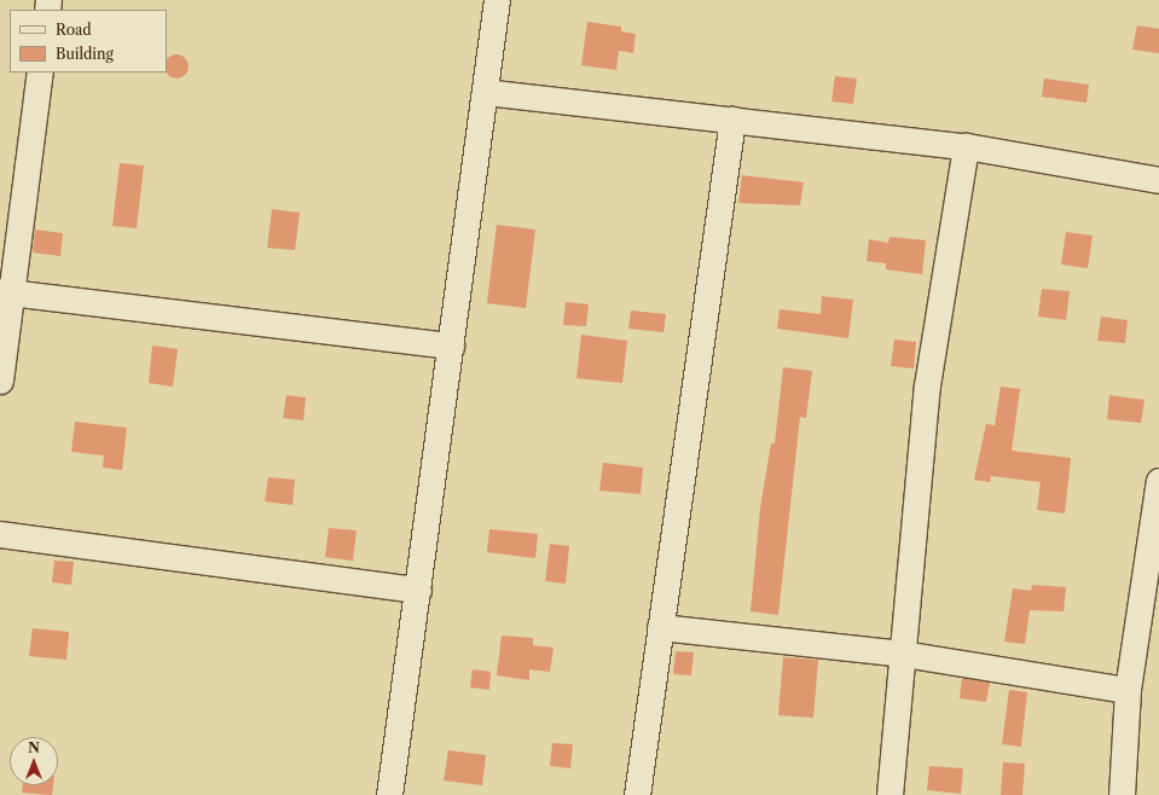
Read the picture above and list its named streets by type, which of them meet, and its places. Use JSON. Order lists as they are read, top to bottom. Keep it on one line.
{"legend":["Road","Building"],"north":"top"}
